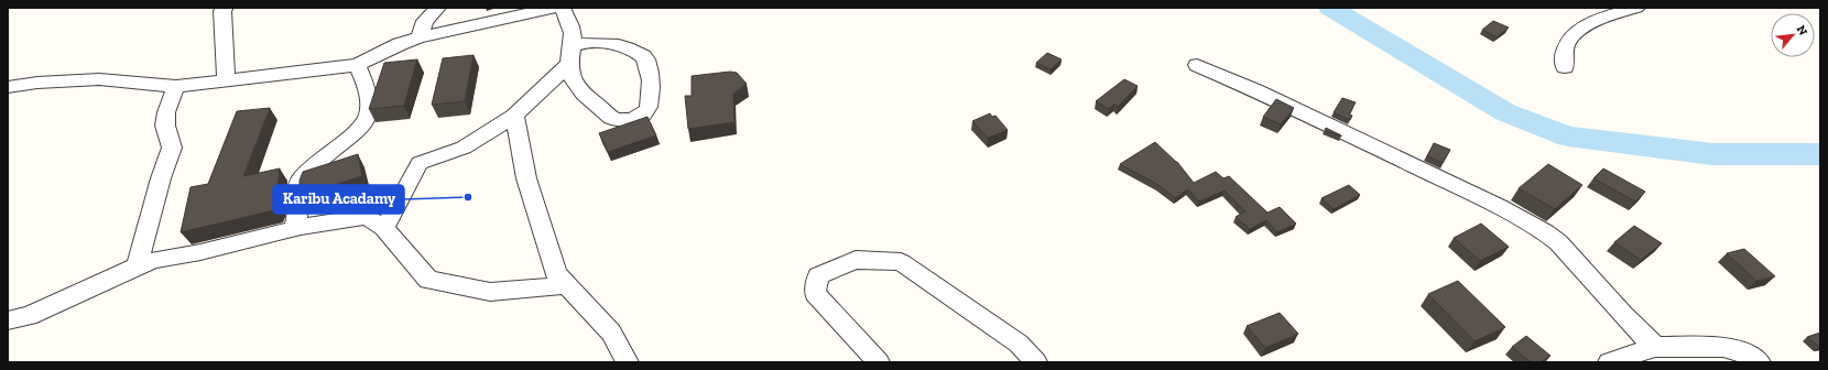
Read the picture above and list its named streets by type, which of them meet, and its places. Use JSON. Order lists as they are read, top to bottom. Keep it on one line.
{"places":["Karibu Acadamy"],"north":"top right"}
